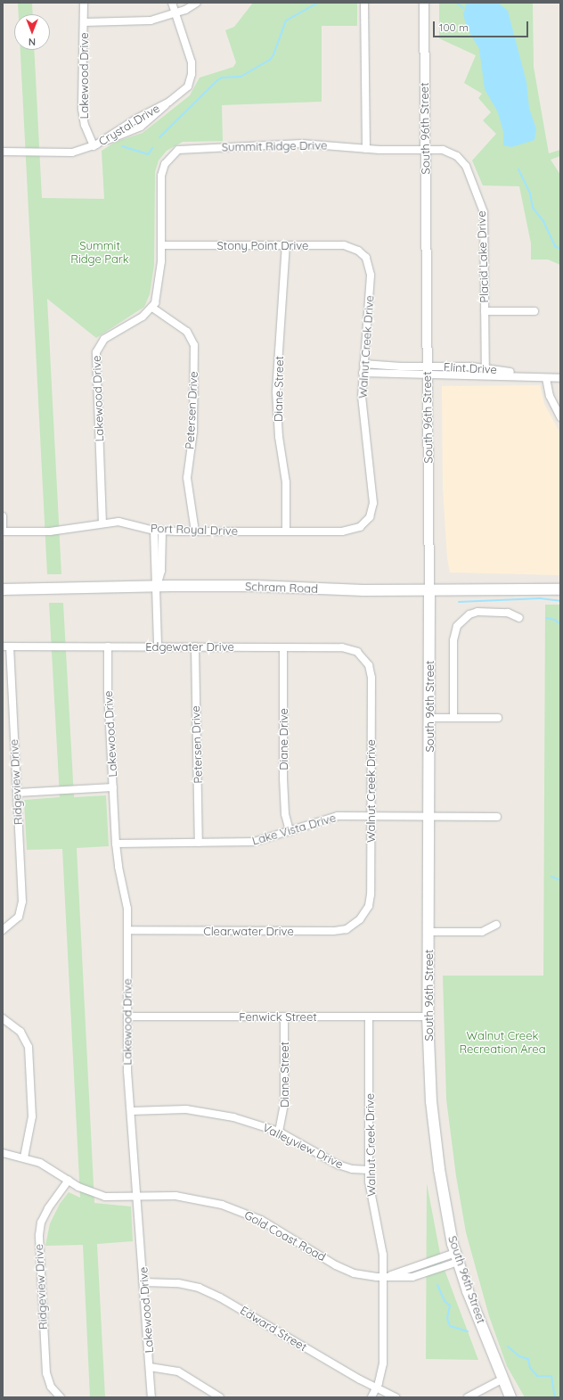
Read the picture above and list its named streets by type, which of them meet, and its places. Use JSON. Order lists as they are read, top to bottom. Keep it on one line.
{"streets":{"main road":["South 96th Street","Schram Road"],"street":["Lakewood Drive","Crystal Drive","Summit Ridge Drive","Stony Point Drive","Placid Lake Drive","Walnut Creek Drive","Flint Drive","Diane Street","Petersen Drive","Port Royal Drive","Edgewater Drive","Diane Drive","Ridgeview Drive","Lake Vista Drive","Clearwater Drive","Fenwick Street","Valleyview Drive","Gold Coast Road","Edward Street"]},"crossings":[["Lakewood Drive","Crystal Drive"],["Lakewood Drive","Petersen Drive"],["Lakewood Drive","Port Royal Drive"],["Lakewood Drive","Edgewater Drive"],["Lakewood Drive","Lake Vista Drive"],["Lakewood Drive","Clearwater Drive"],["Lakewood Drive","Fenwick Street"],["Lakewood Drive","Valleyview Drive"],["Lakewood Drive","Gold Coast Road"],["Lakewood Drive","Edward Street"],["South 96th Street","Summit Ridge Drive"],["South 96th Street","Placid Lake Drive"],["South 96th Street","Flint Drive"],["South 96th Street","Schram Road"],["South 96th Street","Lake Vista Drive"],["South 96th Street","Fenwick Street"],["South 96th Street","Gold Coast Road"],["Summit Ridge Drive","Stony Point Drive"],["Summit Ridge Drive","Placid Lake Drive"],["Stony Point Drive","Walnut Creek Drive"],["Stony Point Drive","Diane Street"],["Placid Lake Drive","Flint Drive"],["Walnut Creek Drive","Flint Drive"],["Walnut Creek Drive","Port Royal Drive"],["Walnut Creek Drive","Edgewater Drive"],["Walnut Creek Drive","Lake Vista Drive"],["Walnut Creek Drive","Clearwater Drive"],["Walnut Creek Drive","Fenwick Street"],["Walnut Creek Drive","Valleyview Drive"],["Walnut Creek Drive","Gold Coast Road"],["Walnut Creek Drive","Edward Street"],["Diane Street","Port Royal Drive"],["Diane Street","Fenwick Street"],["Diane Street","Valleyview Drive"],["Petersen Drive","Port Royal Drive"],["Petersen Drive","Edgewater Drive"],["Petersen Drive","Lake Vista Drive"],["Edgewater Drive","Diane Drive"],["Edgewater Drive","Ridgeview Drive"],["Diane Drive","Lake Vista Drive"],["Ridgeview Drive","Gold Coast Road"]],"parks":["Summit Ridge Park","Walnut Creek Recreation Area"],"scale_bar":"100 m","north":"bottom"}
